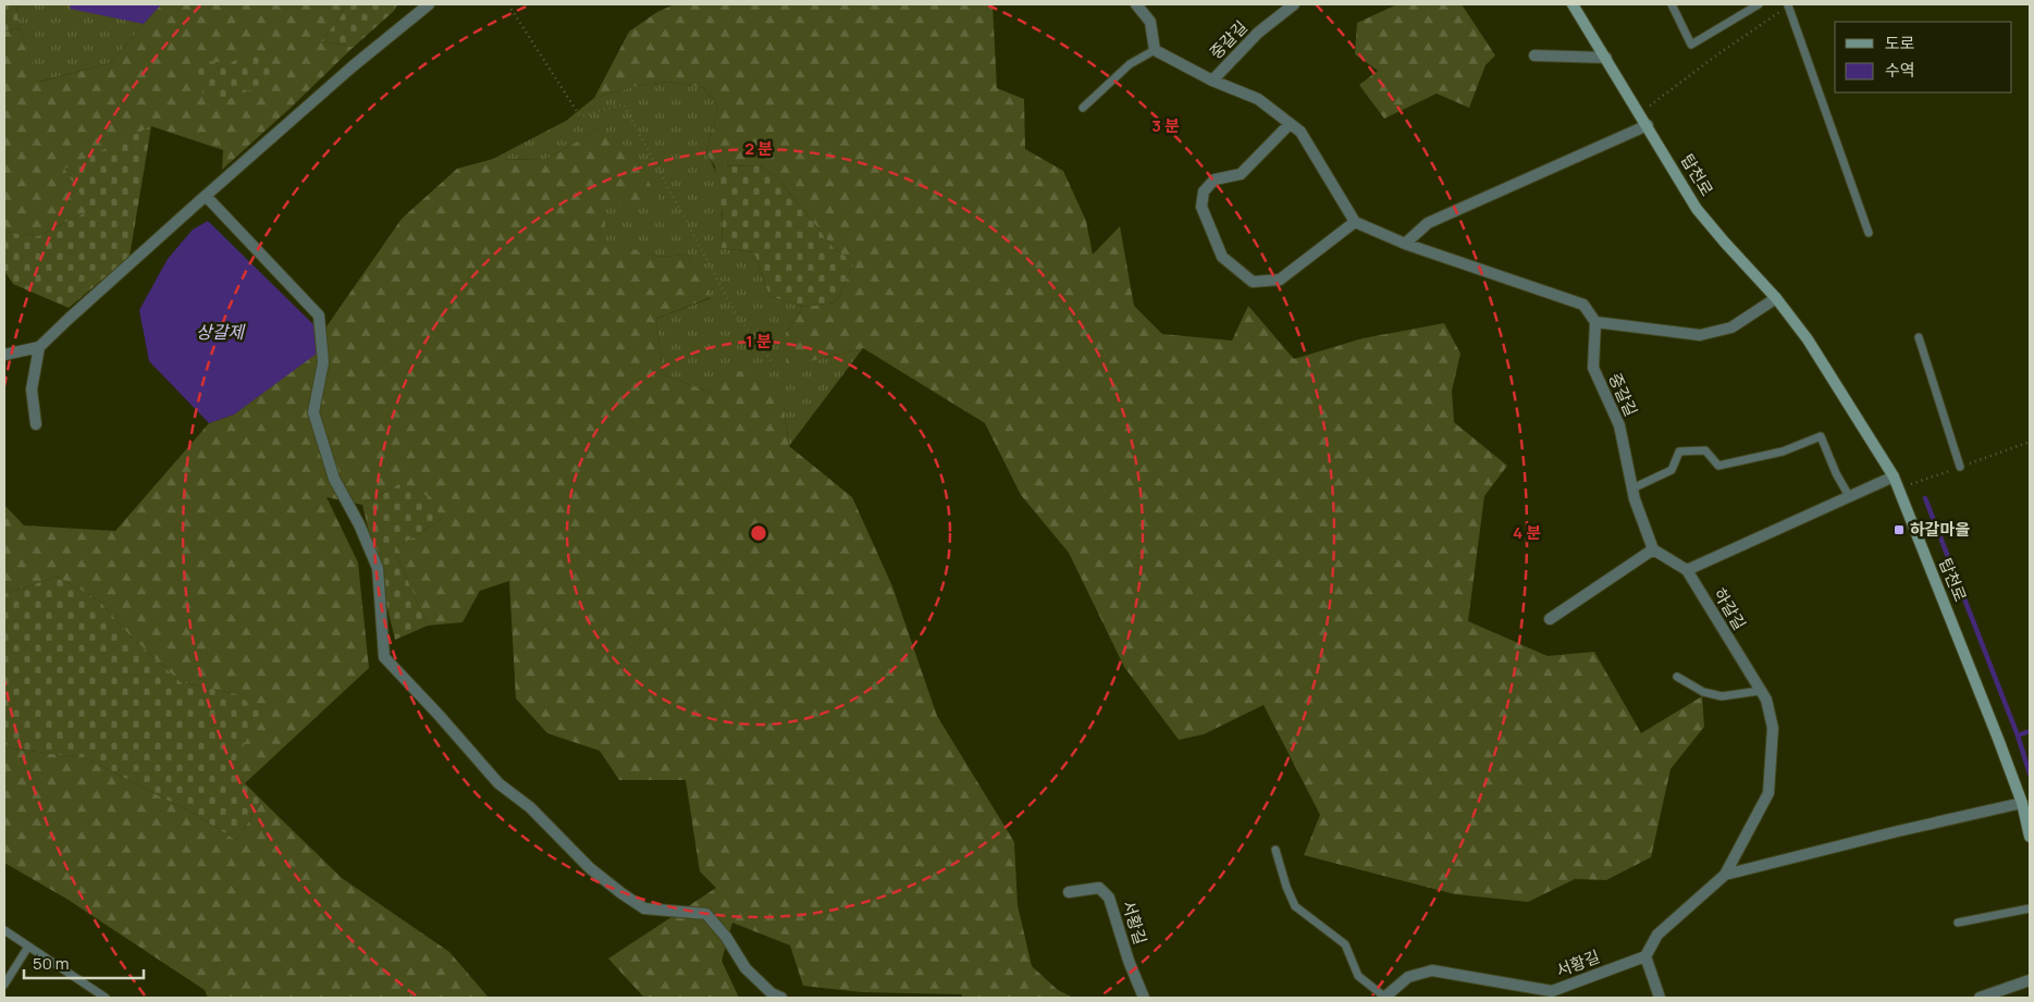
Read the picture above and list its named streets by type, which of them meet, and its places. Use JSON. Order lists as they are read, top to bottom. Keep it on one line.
{"streets":{"main road":["탑천로"],"street":["중갈길","하갈길","서황길"]},"water":["상갈제"],"places":{"transit":["하갈마을"]},"legend":["도로","수역"],"scale_bar":"50 m","rings":["3 분","2 분","1 분","4 분"]}
